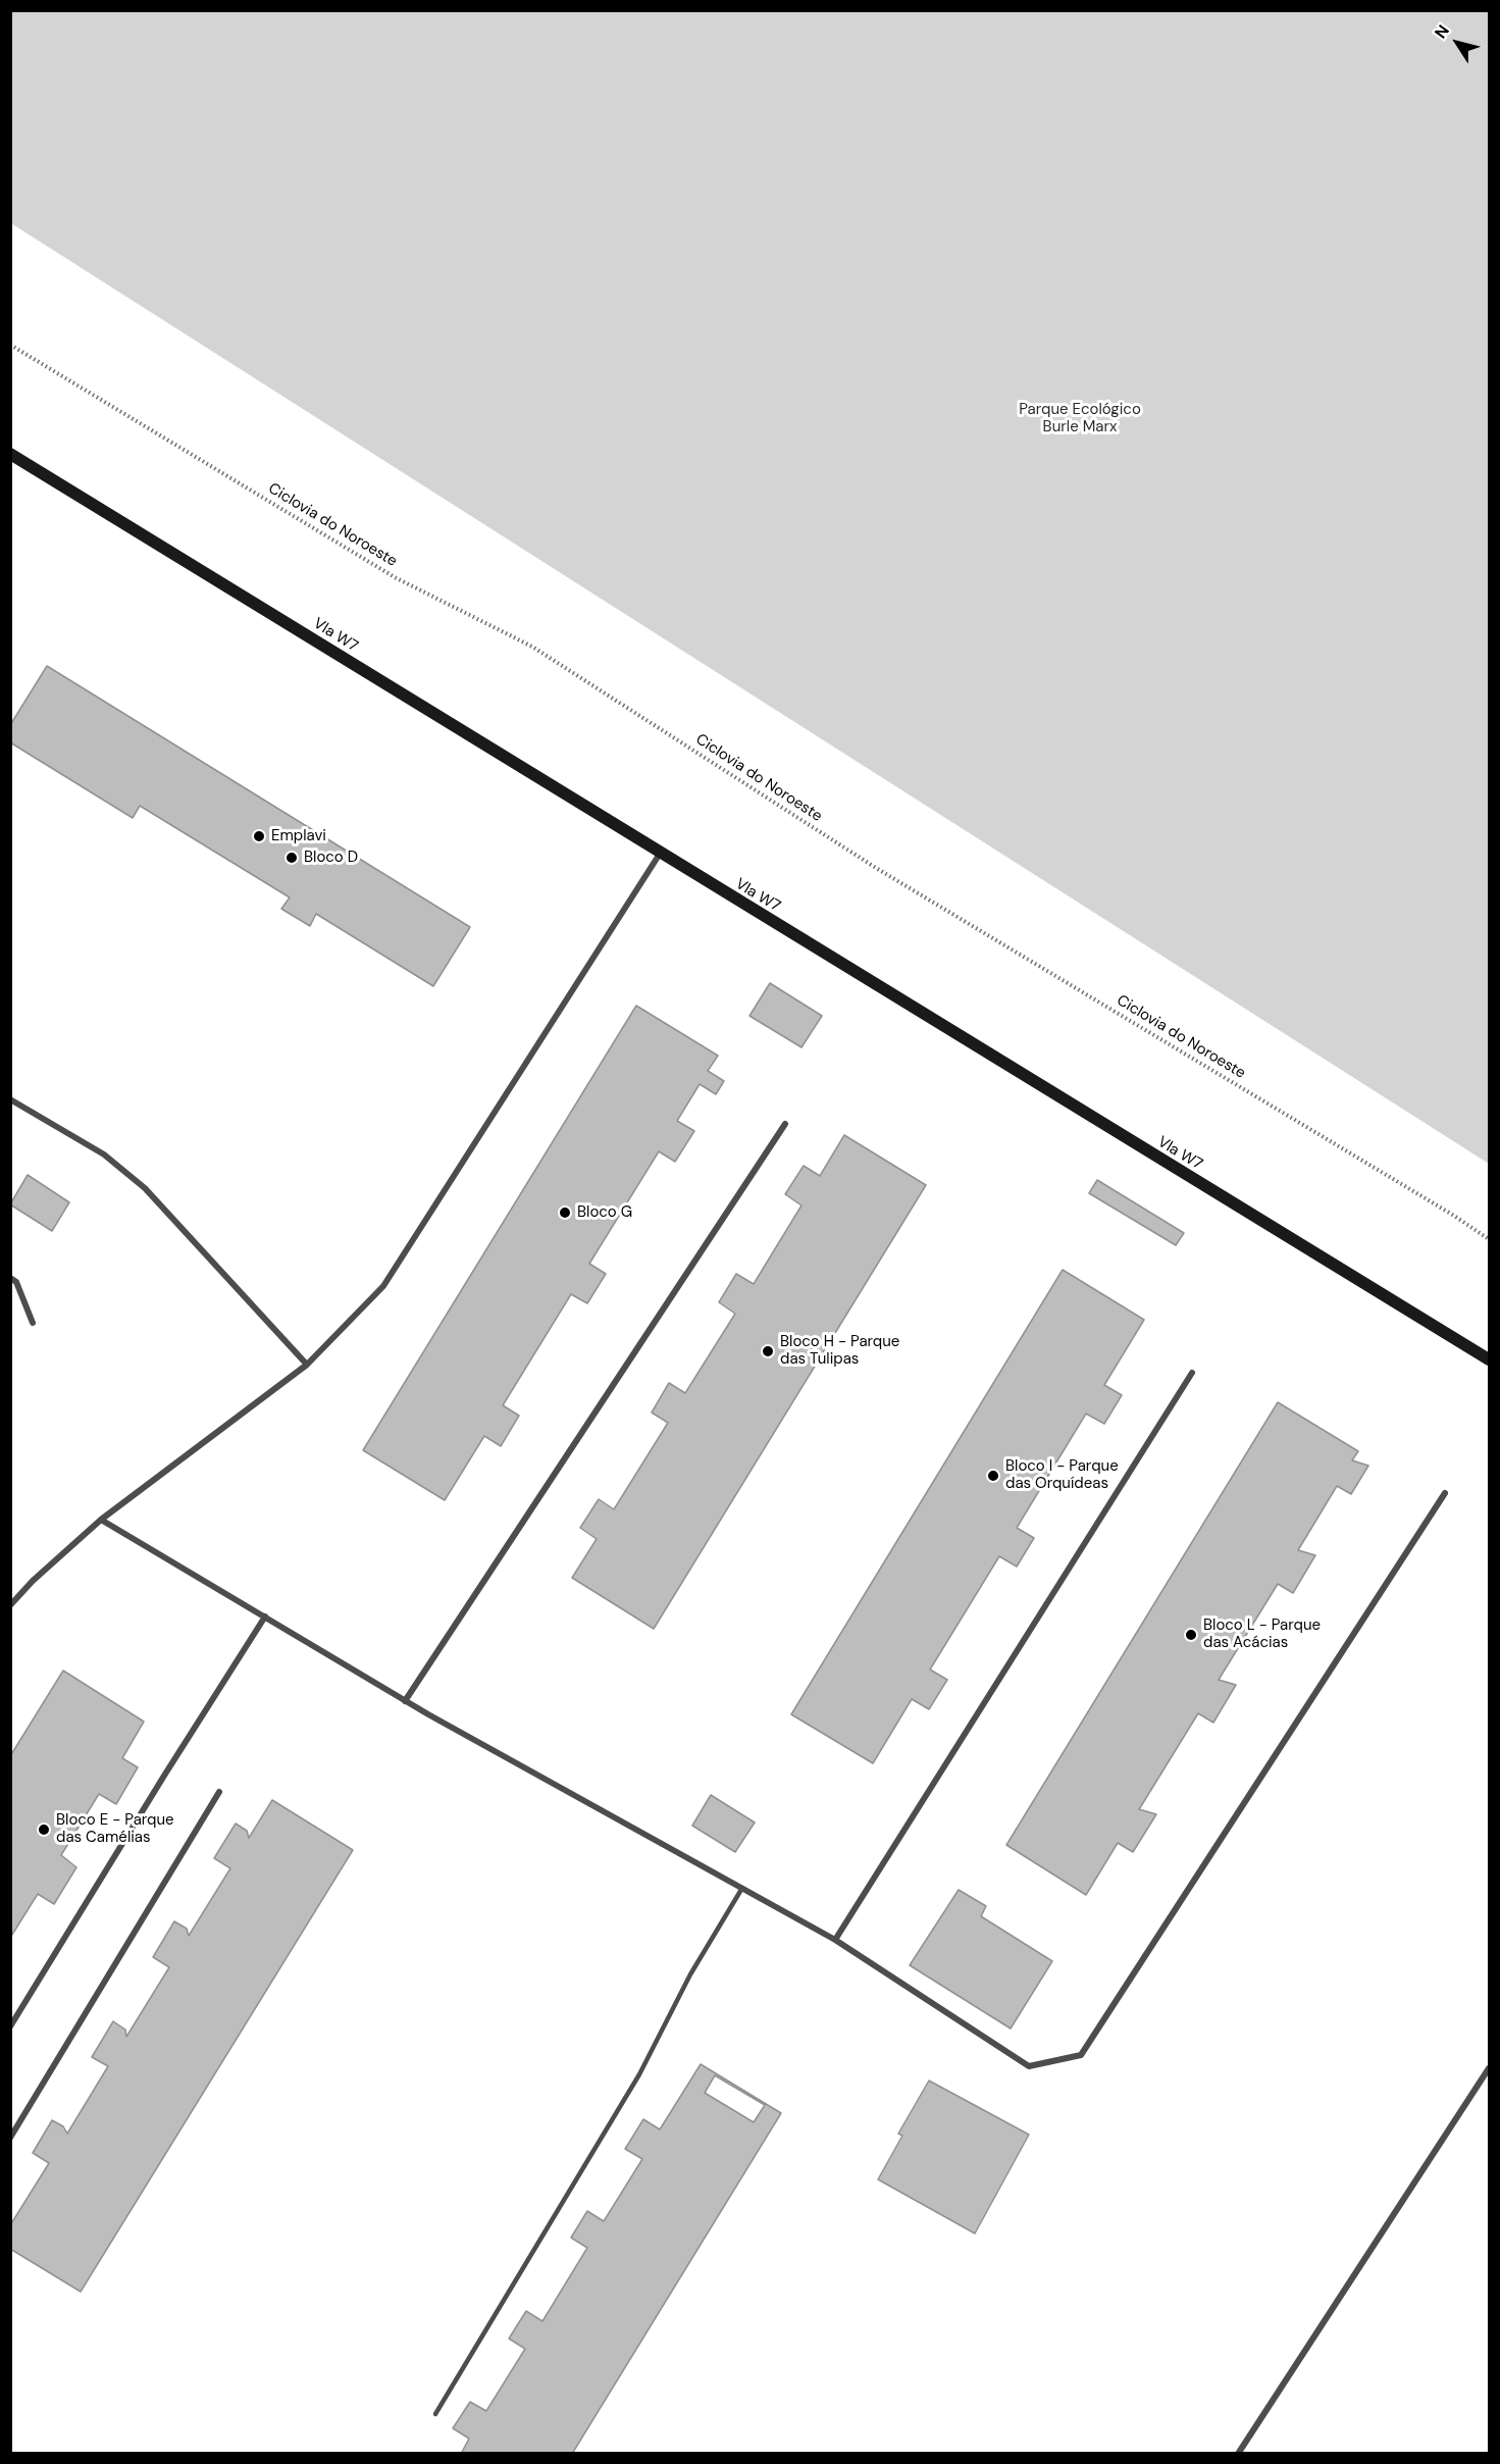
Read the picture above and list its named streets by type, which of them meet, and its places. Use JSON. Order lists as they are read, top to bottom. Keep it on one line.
{"streets":{"main road":["Vla W7"],"path":["Ciclovia do Noroeste"]},"parks":["Parque Ecológico Burle Marx"],"places":["Emplavi","Bloco D","Bloco G","Bloco H - Parque das Tulipas","Bloco I - Parque das Orquídeas","Bloco L - Parque das Acácias","Bloco E - Parque das Camélias"],"north":"top left"}
